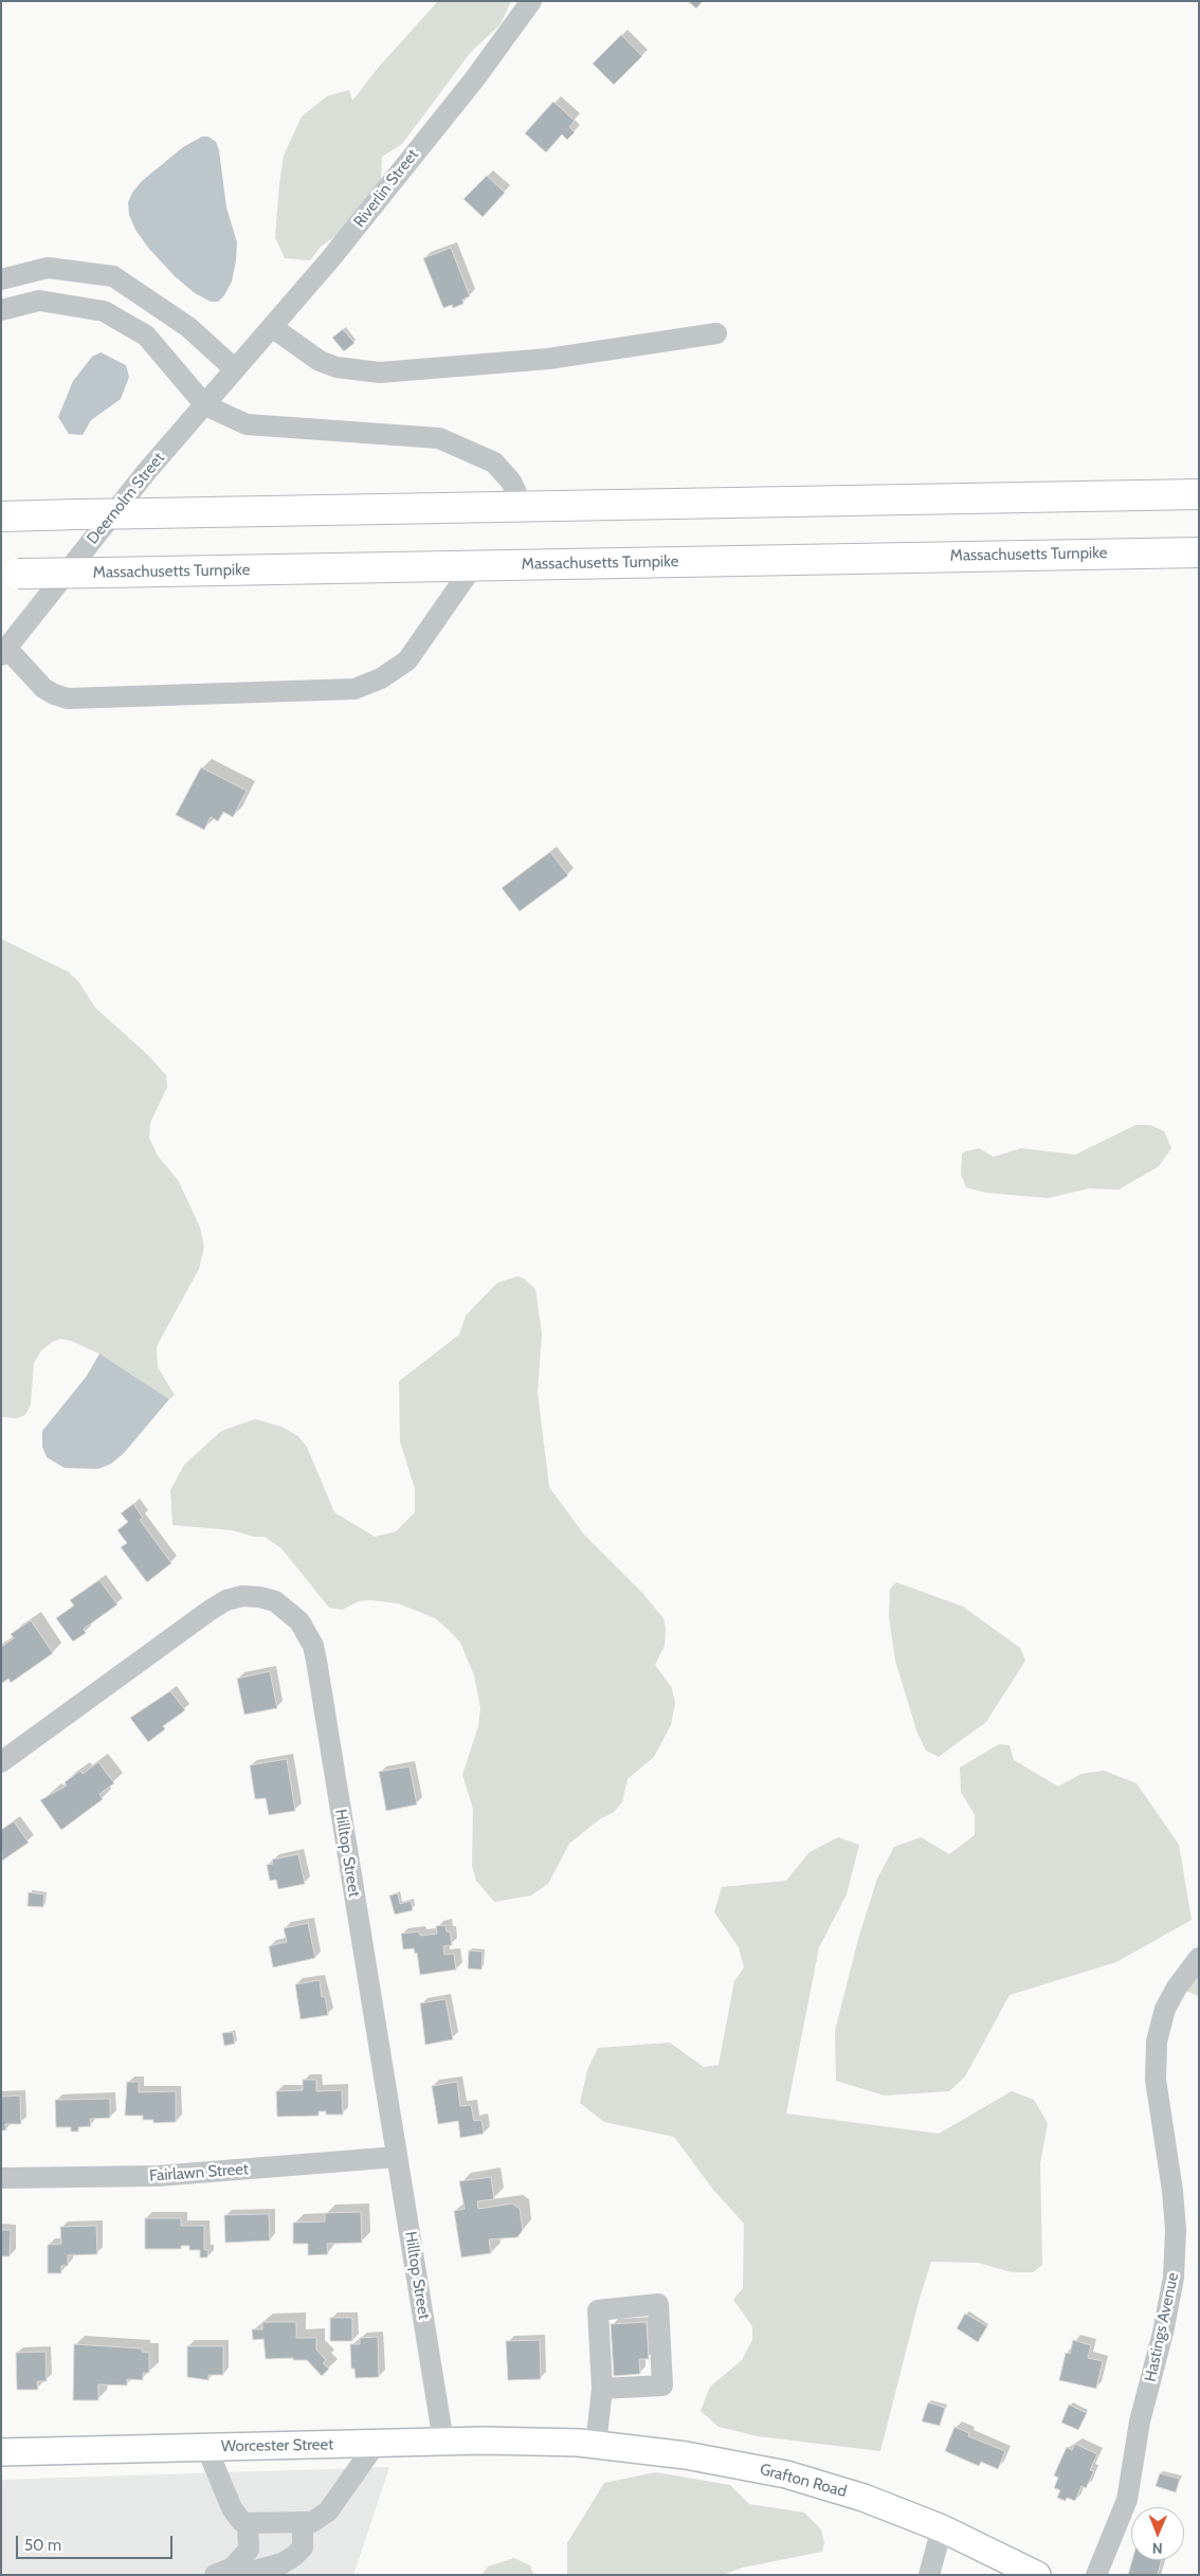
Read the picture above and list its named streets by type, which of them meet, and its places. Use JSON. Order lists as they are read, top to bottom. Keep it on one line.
{"streets":{"highway":["Massachusetts Turnpike"],"main road":["Worcester Street","Grafton Road"],"street":["Riverlin Street","Deernolm Street","Hilltop Street","Fairlawn Street","Hastings Avenue"]},"crossings":[["Riverlin Street","Deernolm Street"],["Hilltop Street","Fairlawn Street"],["Hilltop Street","Worcester Street"],["Worcester Street","Grafton Road"]],"scale_bar":"50 m","north":"bottom"}
